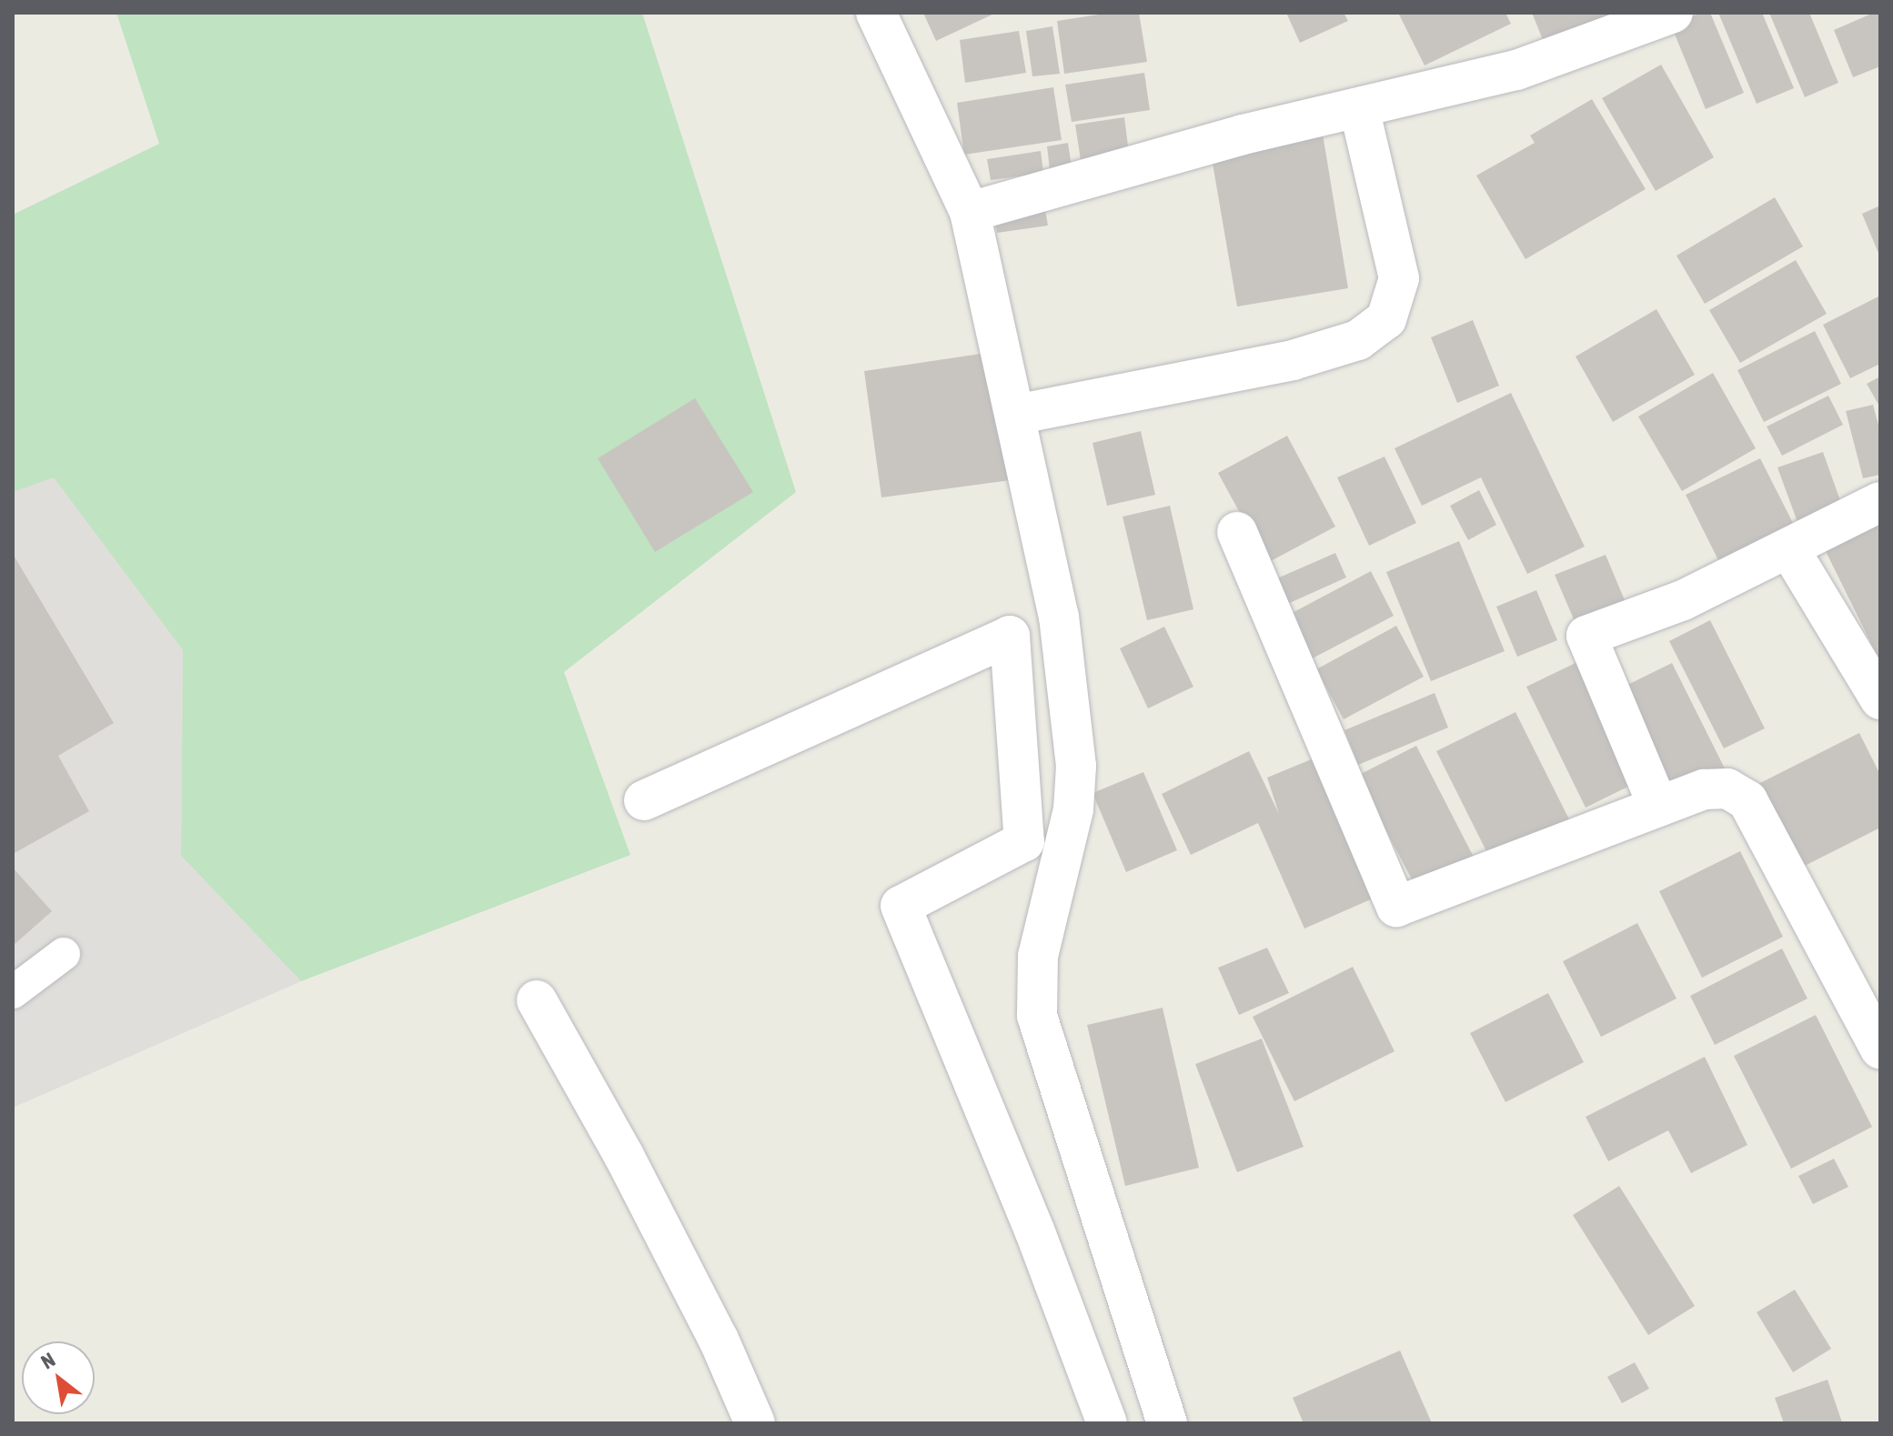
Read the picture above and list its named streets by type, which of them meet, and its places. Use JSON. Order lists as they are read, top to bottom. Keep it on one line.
{"north":"top left"}
